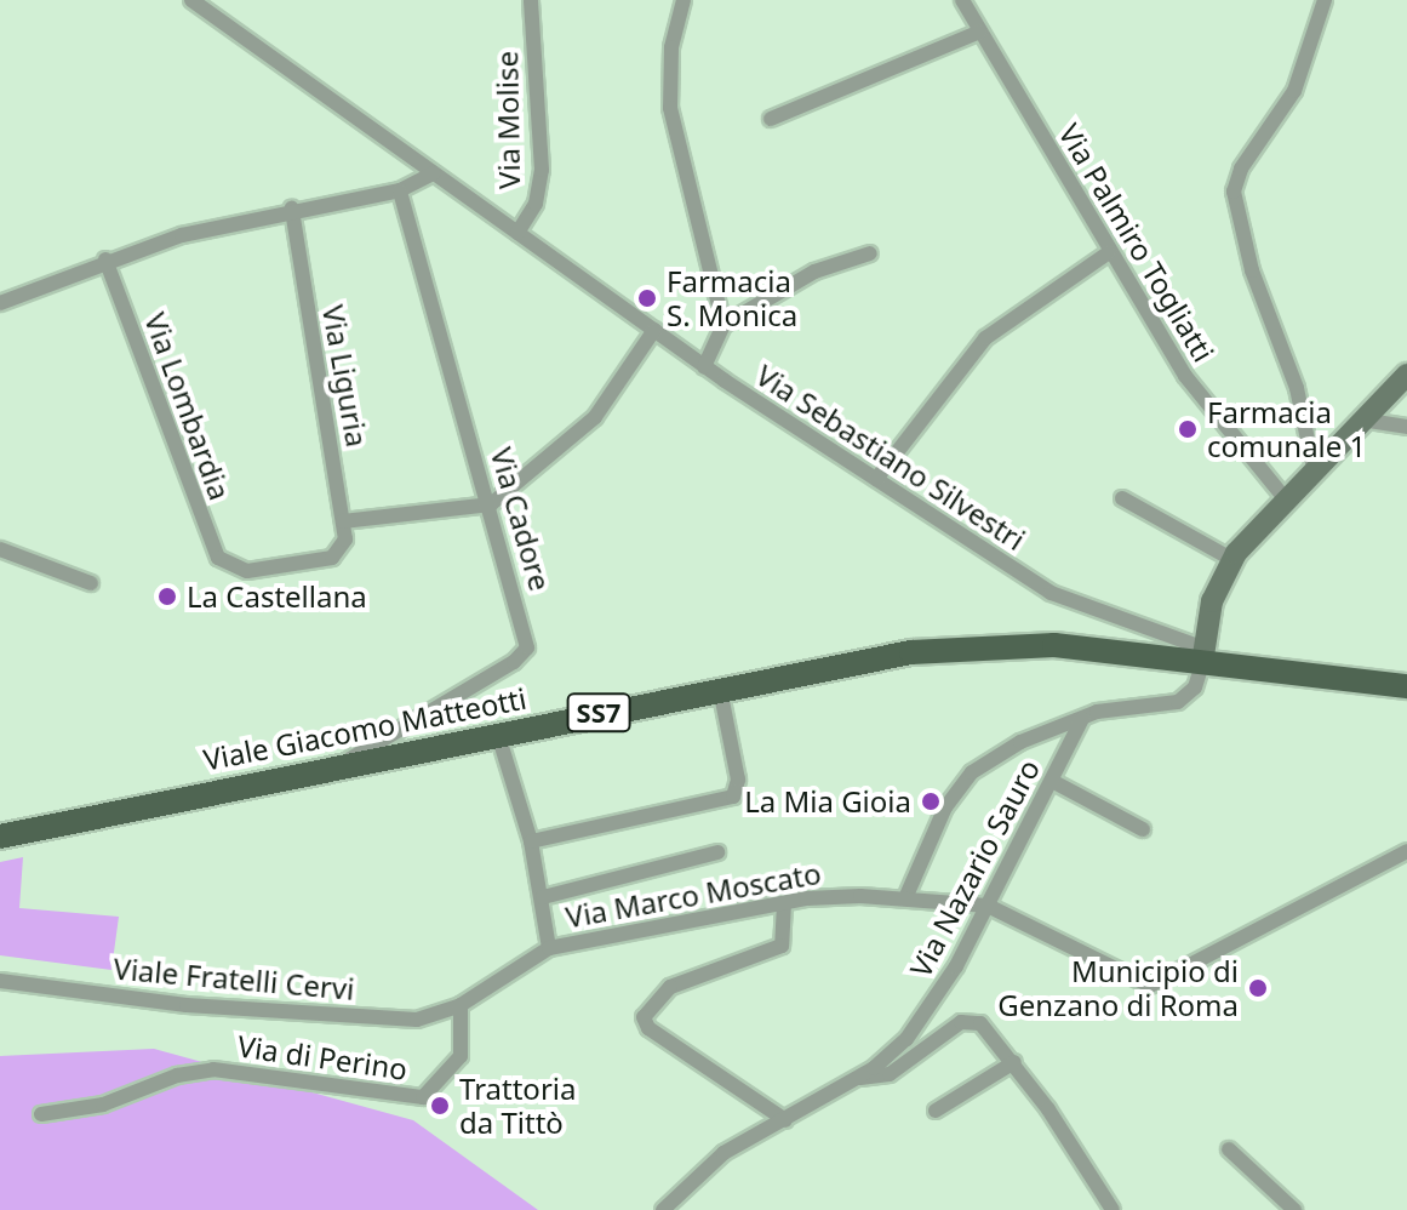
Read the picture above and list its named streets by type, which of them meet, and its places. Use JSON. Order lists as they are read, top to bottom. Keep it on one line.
{"streets":{"main road":["SS7","Viale Giacomo Matteotti"],"street":["Via Molise","Via Palmiro Togliatti","Via Liguria","Via Lombardia","Via Sebastiano Silvestri","Via Cadore","Via Nazario Sauro","Via Marco Moscato","Viale Fratelli Cervi","Via di Perino"]},"crossings":[["Via Molise","Via Sebastiano Silvestri"],["Via Liguria","Via Lombardia"],["Via Sebastiano Silvestri","SS7"],["Via Sebastiano Silvestri","Viale Giacomo Matteotti"],["Via Cadore","Viale Giacomo Matteotti"],["SS7","Viale Giacomo Matteotti"],["Via Nazario Sauro","Via Marco Moscato"],["Via Marco Moscato","Viale Fratelli Cervi"],["Viale Fratelli Cervi","Via di Perino"]],"places":["Farmacia S. Monica","Farmacia comunale 1","La Castellana","La Mia Gioia","Municipio di Genzano di Roma","Trattoria da Tittò"]}
